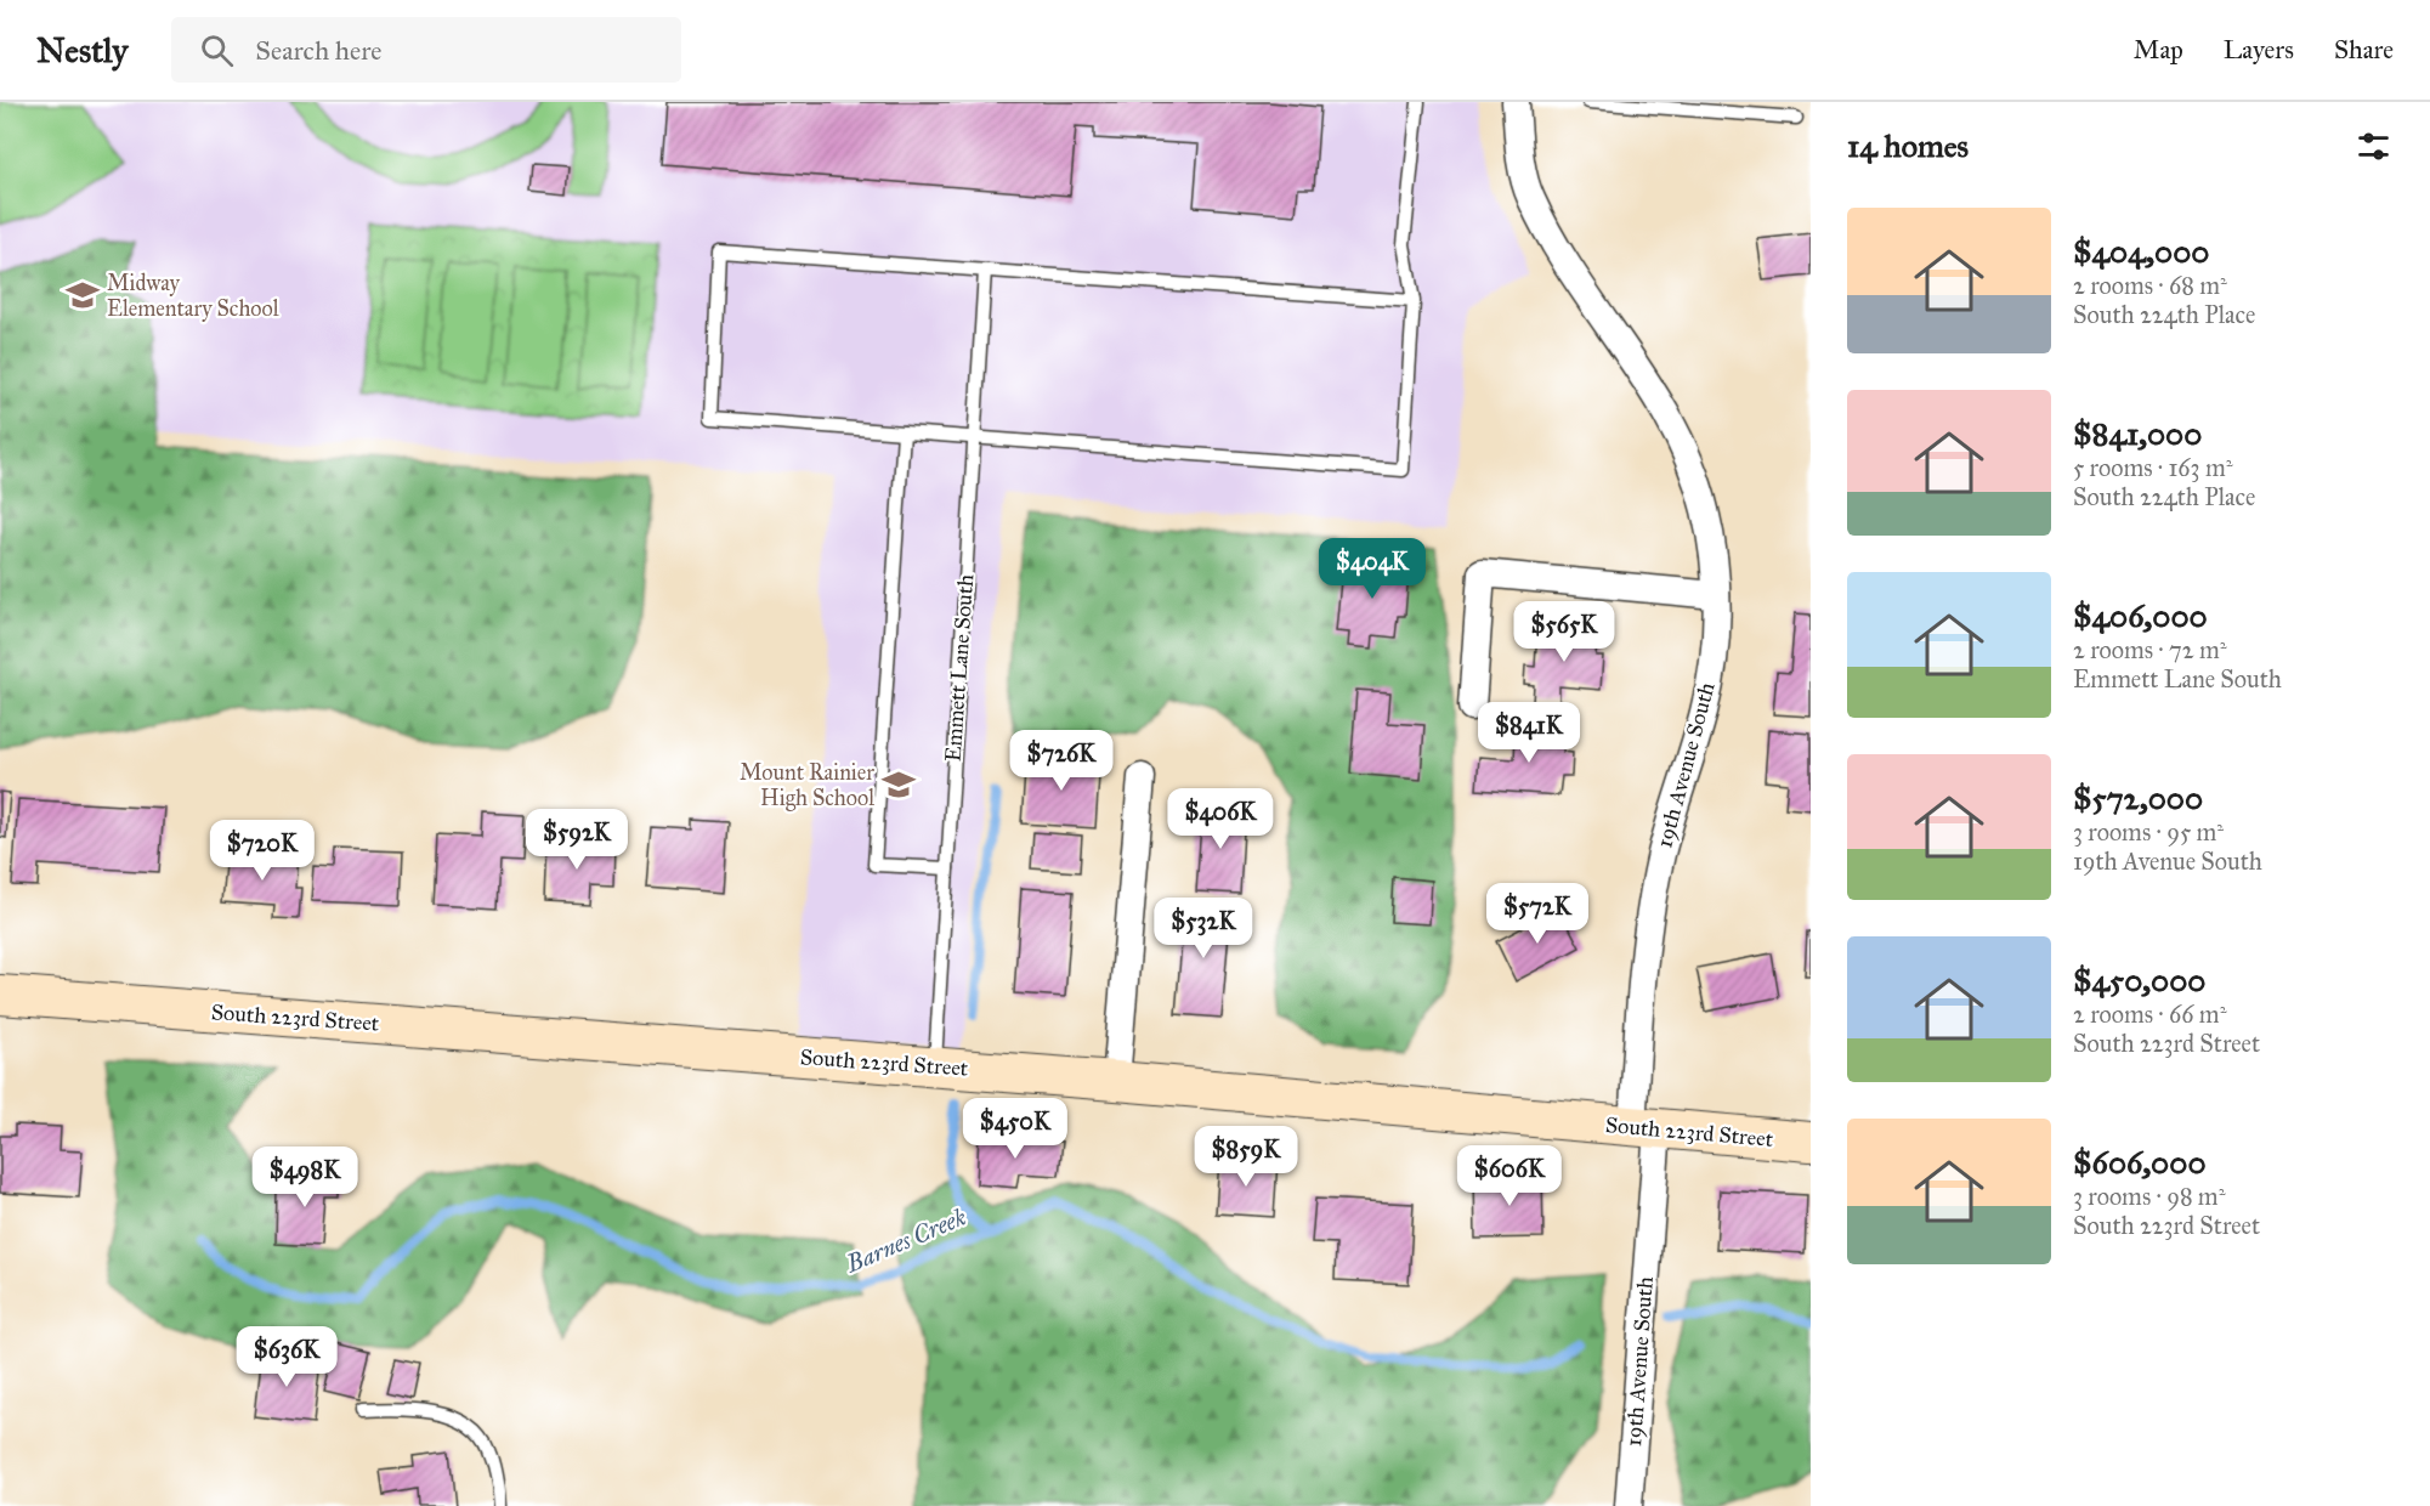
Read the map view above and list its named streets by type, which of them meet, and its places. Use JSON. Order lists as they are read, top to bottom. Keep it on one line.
{"streets":{"street":["19th Avenue South","South 223rd Street"],"lane":["Emmett Lane South"]},"crossings":[["Emmett Lane South","South 223rd Street"],["19th Avenue South","South 223rd Street"]],"water":["Barnes Creek"],"places":{"school or university":["Midway Elementary School","Mount Rainier High School"]},"page":{"header":"Nestly","search":"Search here","nav":["Map","Layers","Share"],"heading":"14 homes","list":[{"name":"$404,000","note":"2 rooms · 68 m² · South 224th Place"},{"name":"$841,000","note":"5 rooms · 163 m² · South 224th Place"},{"name":"$406,000","note":"2 rooms · 72 m² · Emmett Lane South"},{"name":"$572,000","note":"3 rooms · 95 m² · 19th Avenue South"},{"name":"$450,000","note":"2 rooms · 66 m² · South 223rd Street"},{"name":"$606,000","note":"3 rooms · 98 m² · South 223rd Street"}],"price":["$404K","$565K","$841K","$726K","$406K","$592K","$720K","$572K","$532K","$450K","$859K","$606K","$498K","$636K"]}}
